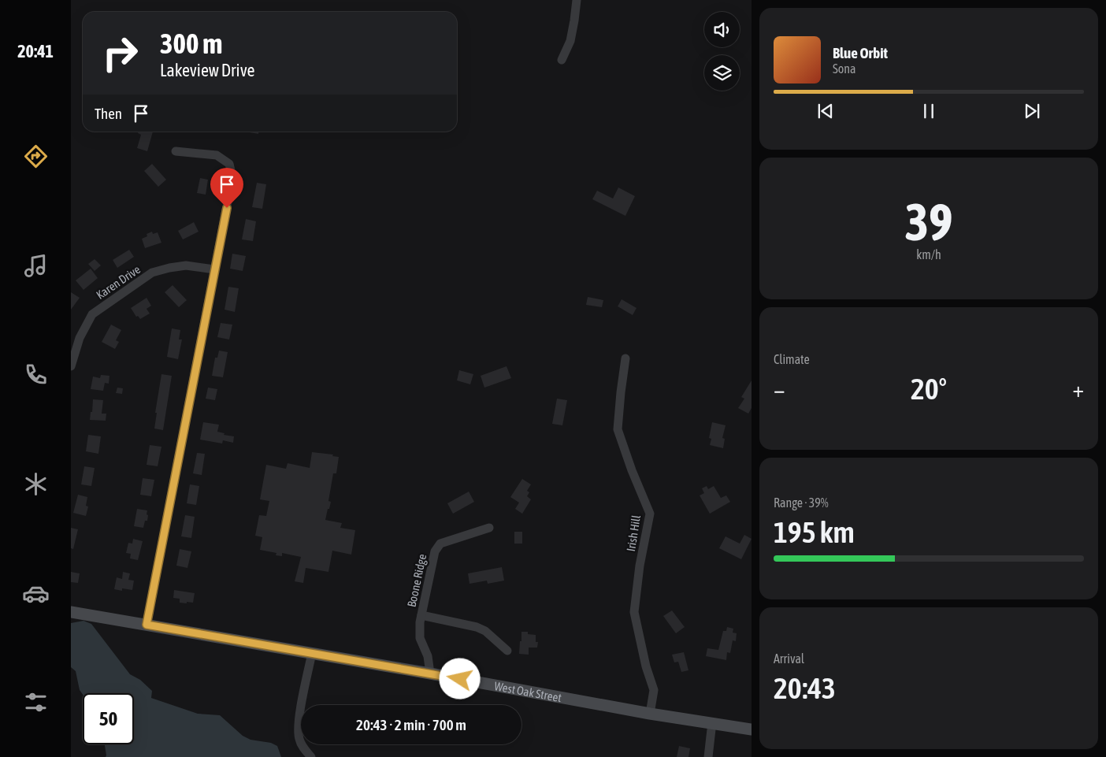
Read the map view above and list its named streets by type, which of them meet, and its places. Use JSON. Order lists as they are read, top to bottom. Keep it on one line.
{"streets":{"main road":["West Oak Street"],"street":["Karen Drive","Irish Hill","Boone Ridge"]},"crossings":[["Irish Hill","West Oak Street"],["Boone Ridge","West Oak Street"]],"page":{"tabs":"20:41","turn":["300 m","Lakeview Drive"],"song":["Blue Orbit","Sona"],"then":"Then","tile":[["39","km/h"],"Climate",["Range · 39%","195 km"],["Arrival","20:43"]],"heat":["−","20°","+"],"limit":"50","trip":"20:43 · 2 min · 700 m"}}
